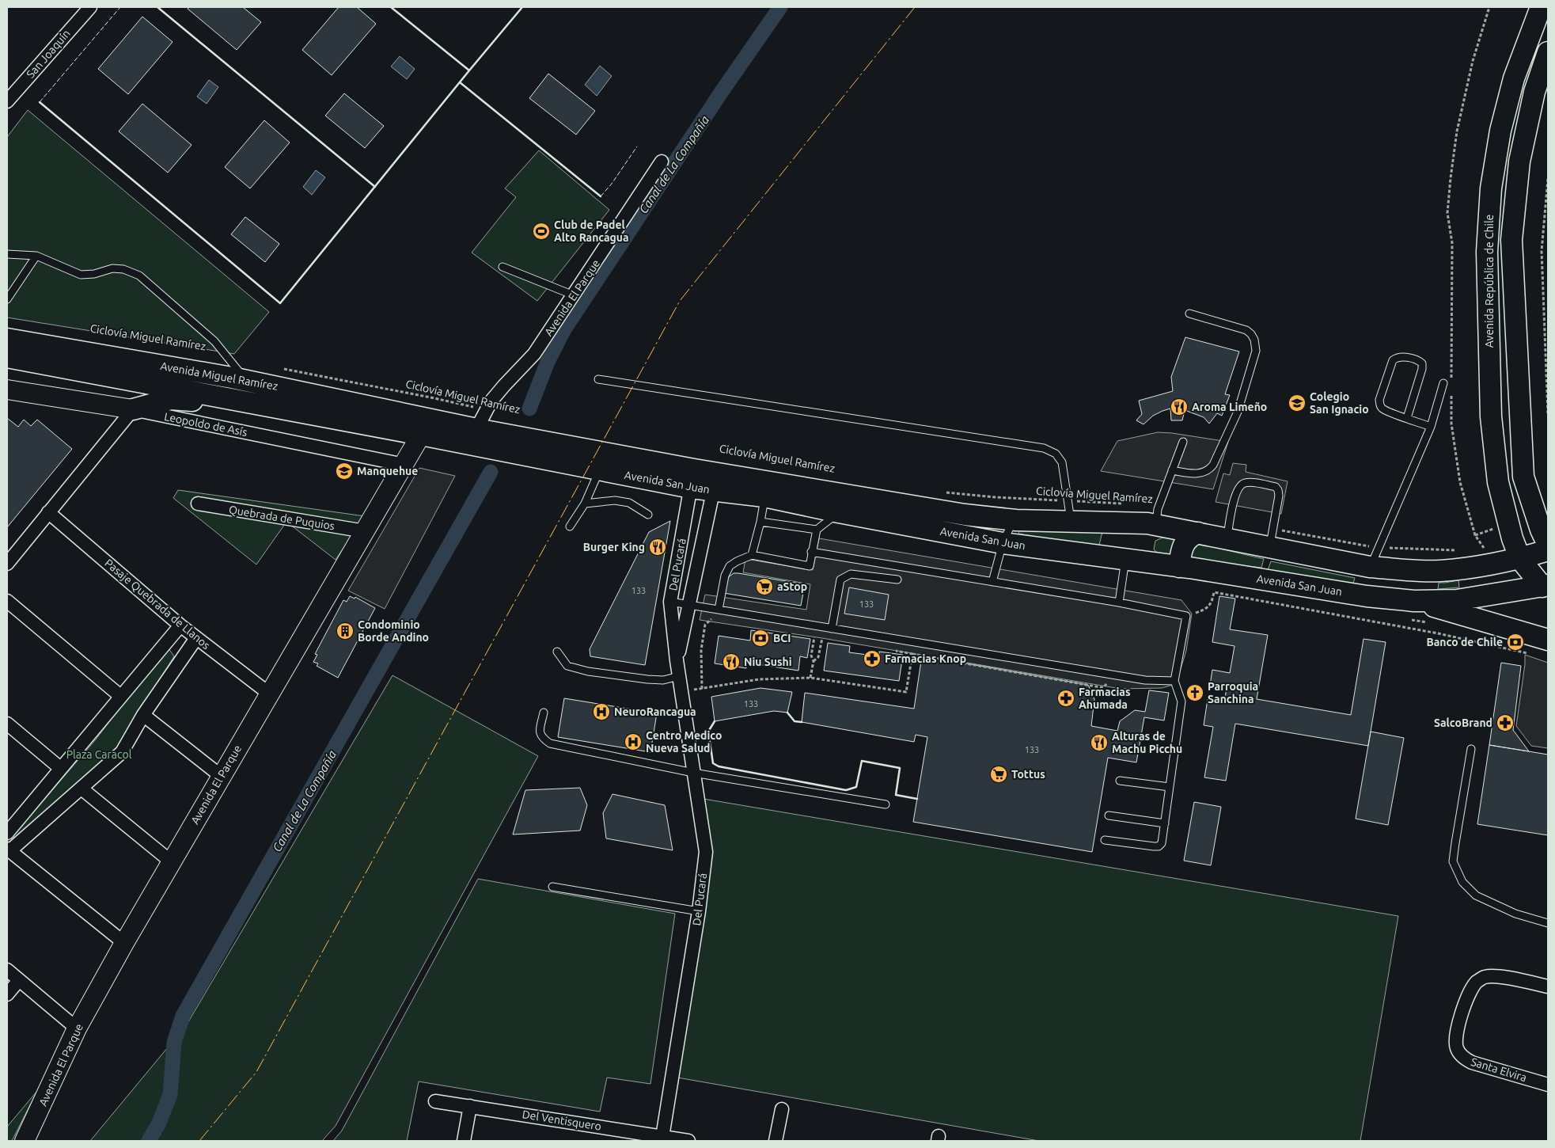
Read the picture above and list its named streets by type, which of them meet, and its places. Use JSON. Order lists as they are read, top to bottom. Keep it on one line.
{"streets":{"main road":["Avenida República de Chile","Avenida Miguel Ramírez","Avenida San Juan"],"street":["San Joaquín","Avenida El Parque","Leopoldo de Asís","Quebrada de Puquios","Del Pucará","Pasaje Quebrada de Llanos","Santa Elvira","Del Ventisquero"],"path":["Ciclovía Miguel Ramírez"]},"crossings":[["Avenida República de Chile","Avenida San Juan"],["Avenida El Parque","Ciclovía Miguel Ramírez"],["Avenida El Parque","Avenida Miguel Ramírez"],["Avenida El Parque","Leopoldo de Asís"],["Avenida El Parque","Avenida San Juan"],["Avenida El Parque","Quebrada de Puquios"],["Avenida El Parque","Pasaje Quebrada de Llanos"],["Avenida Miguel Ramírez","Avenida San Juan"],["Avenida San Juan","Del Pucará"],["Del Pucará","Del Ventisquero"]],"water":["Canal de La Compañía"],"parks":["Plaza Caracol"],"places":{"sports":["Club de Padel Alto Rancagua"],"school or university":["Colegio San Ignacio","Manquehue"],"restaurant":["Aroma Limeño","Burger King","Niu Sushi","Alturas de Machu Picchu"],"supermarket":["aStop","Tottus"],"building":["Condominio Borde Andino"],"bank":["BCI","Banco de Chile"],"pharmacy":["Farmacias Knop","Farmacias Ahumada","SalcoBrand"],"church":["Parroquia Sanchina"],"hospital":["NeuroRancagua","Centro Medico Nueva Salud"]},"house_numbers":["133","133","133","133"]}
